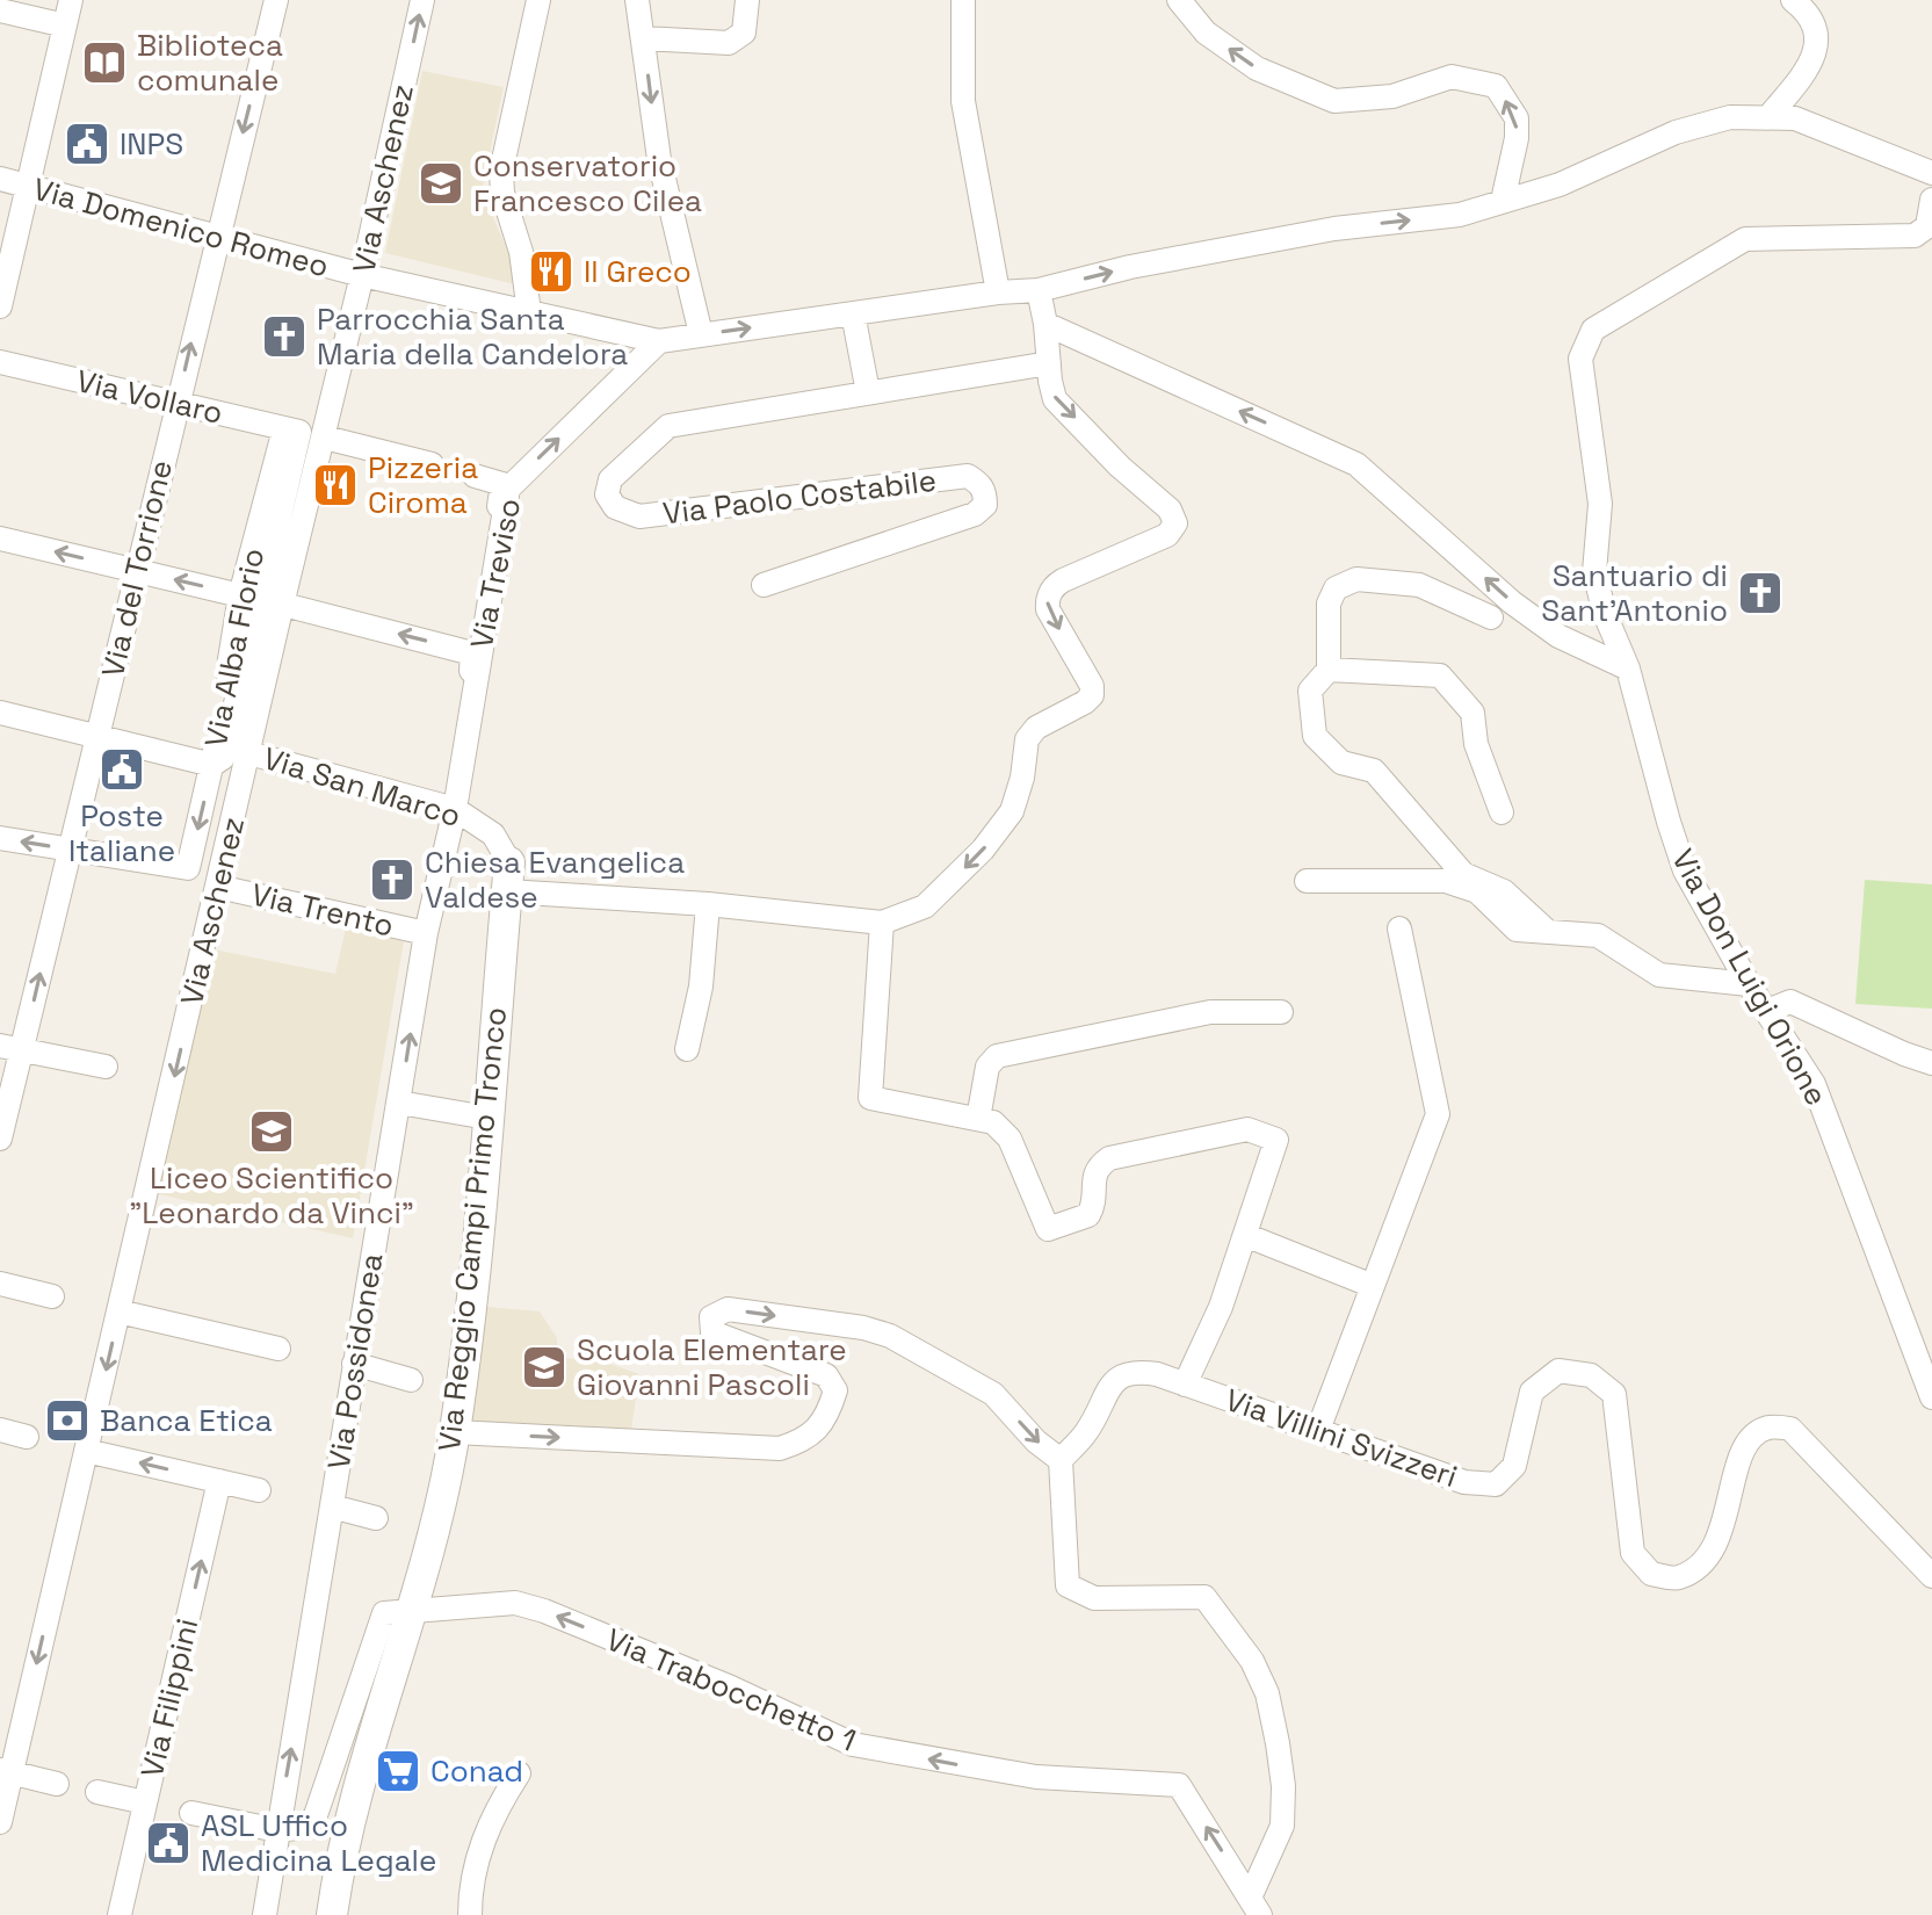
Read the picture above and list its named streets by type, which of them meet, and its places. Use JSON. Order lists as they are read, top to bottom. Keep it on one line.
{"streets":{"street":["Via Aschenez","Via Domenico Romeo","Via Vollaro","Via Paolo Costabile","Via del Torrione","Via Treviso","Via Alba Florio","Via San Marco","Via Trento","Via Don Luigi Orione","Via Reggio Campi Primo Tronco","Via Possidonea","Via Villini Svizzeri","Via Trabocchetto 1","Via Filippini"]},"crossings":[["Via Aschenez","Via Domenico Romeo"],["Via Aschenez","Via Vollaro"],["Via Aschenez","Via Alba Florio"],["Via Aschenez","Via San Marco"],["Via Aschenez","Via Trento"],["Via Domenico Romeo","Via del Torrione"],["Via Domenico Romeo","Via Treviso"],["Via Vollaro","Via del Torrione"],["Via Vollaro","Via Alba Florio"],["Via del Torrione","Via Alba Florio"],["Via Treviso","Via San Marco"],["Via Treviso","Via Possidonea"],["Via San Marco","Via Reggio Campi Primo Tronco"],["Via San Marco","Via Possidonea"],["Via Trento","Via Possidonea"],["Via Reggio Campi Primo Tronco","Via Trabocchetto 1"]],"one_way":["Via Possidonea","Via Trabocchetto 1","Via Filippini"],"places":{"library":["Biblioteca comunale"],"public building":["INPS","Poste Italiane","ASL Uffico Medicina Legale"],"school or university":["Conservatorio Francesco Cilea","Liceo Scientifico \"Leonardo da Vinci\"","Scuola Elementare Giovanni Pascoli"],"restaurant":["Il Greco","Pizzeria Ciroma"],"church":["Parrocchia Santa Maria della Candelora","Santuario di Sant'Antonio","Chiesa Evangelica Valdese"],"bank":["Banca Etica"],"supermarket":["Conad"]}}
